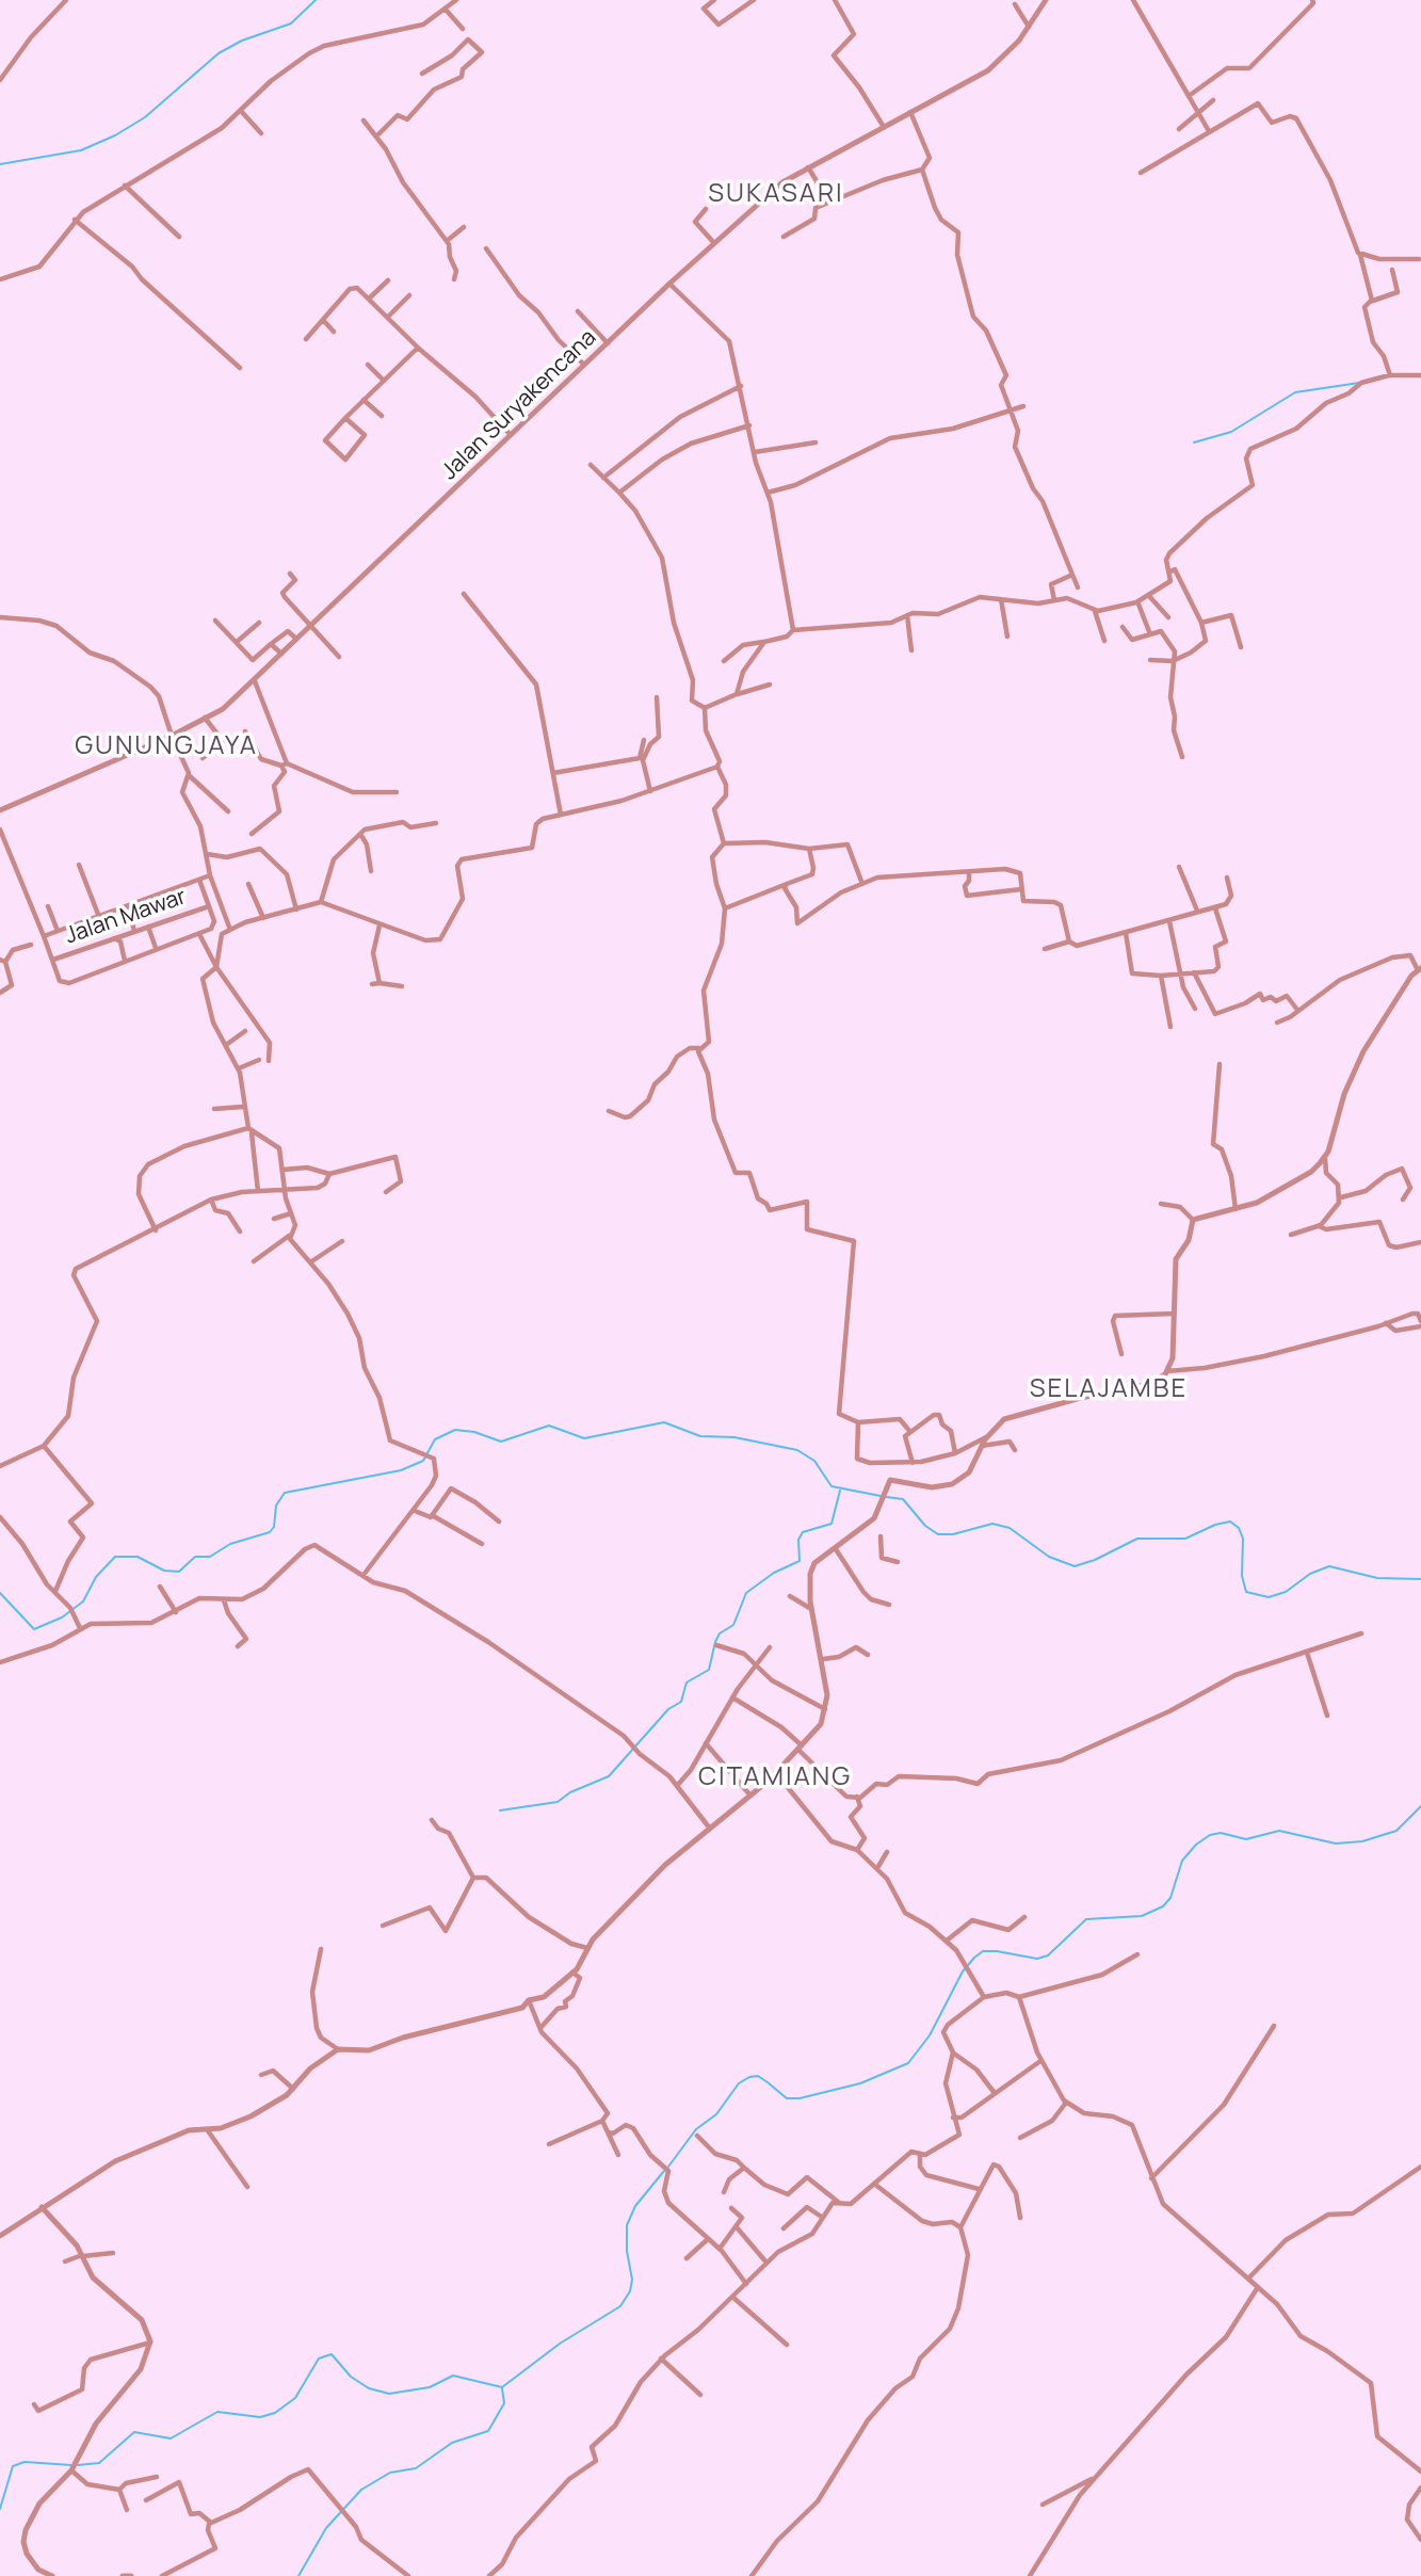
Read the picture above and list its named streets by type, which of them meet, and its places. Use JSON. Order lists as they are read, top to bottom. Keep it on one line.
{"streets":{"street":["Jalan Suryakencana","Jalan Mawar"]},"districts":["SUKASARI","GUNUNGJAYA","SELAJAMBE","CITAMIANG"]}
